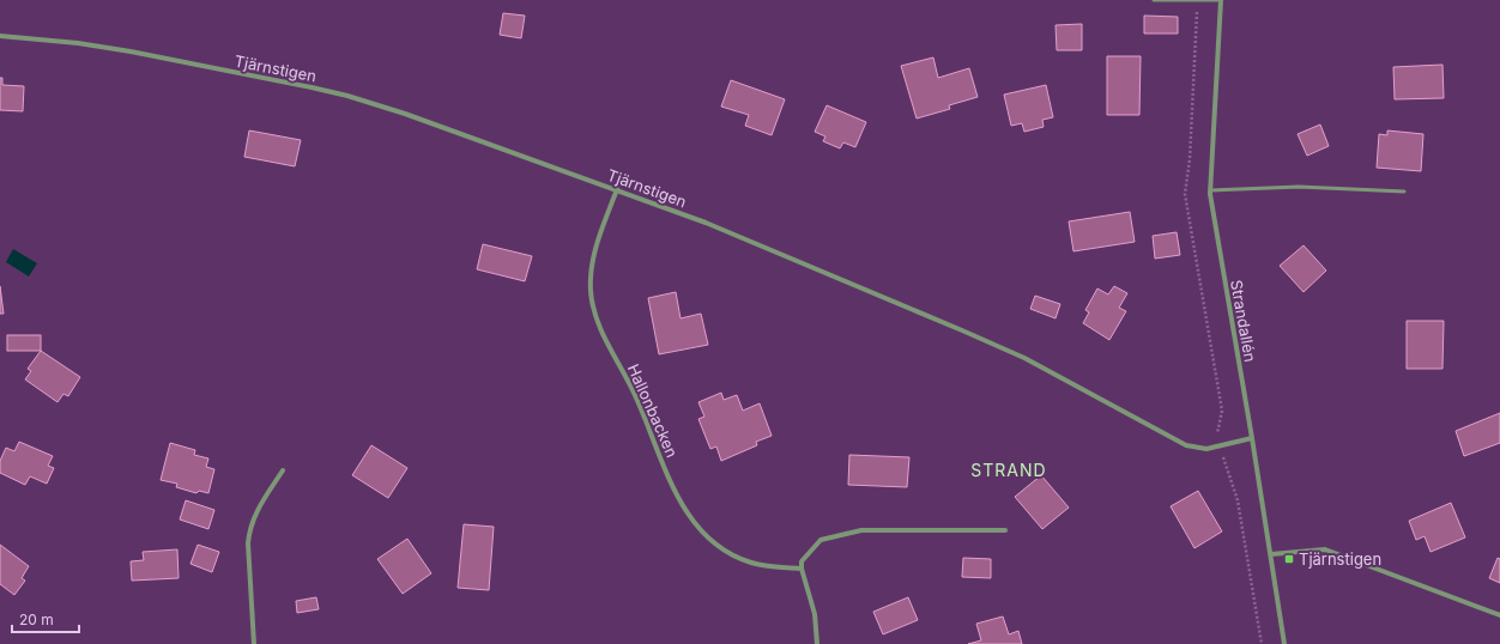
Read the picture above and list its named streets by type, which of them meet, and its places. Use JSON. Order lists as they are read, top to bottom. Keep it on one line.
{"streets":{"street":["Tjärnstigen","Strandallén","Hallonbacken"]},"crossings":[["Tjärnstigen","Strandallén"],["Tjärnstigen","Hallonbacken"]],"districts":["STRAND"],"places":{"transit":["Tjärnstigen"]},"scale_bar":"20 m"}
